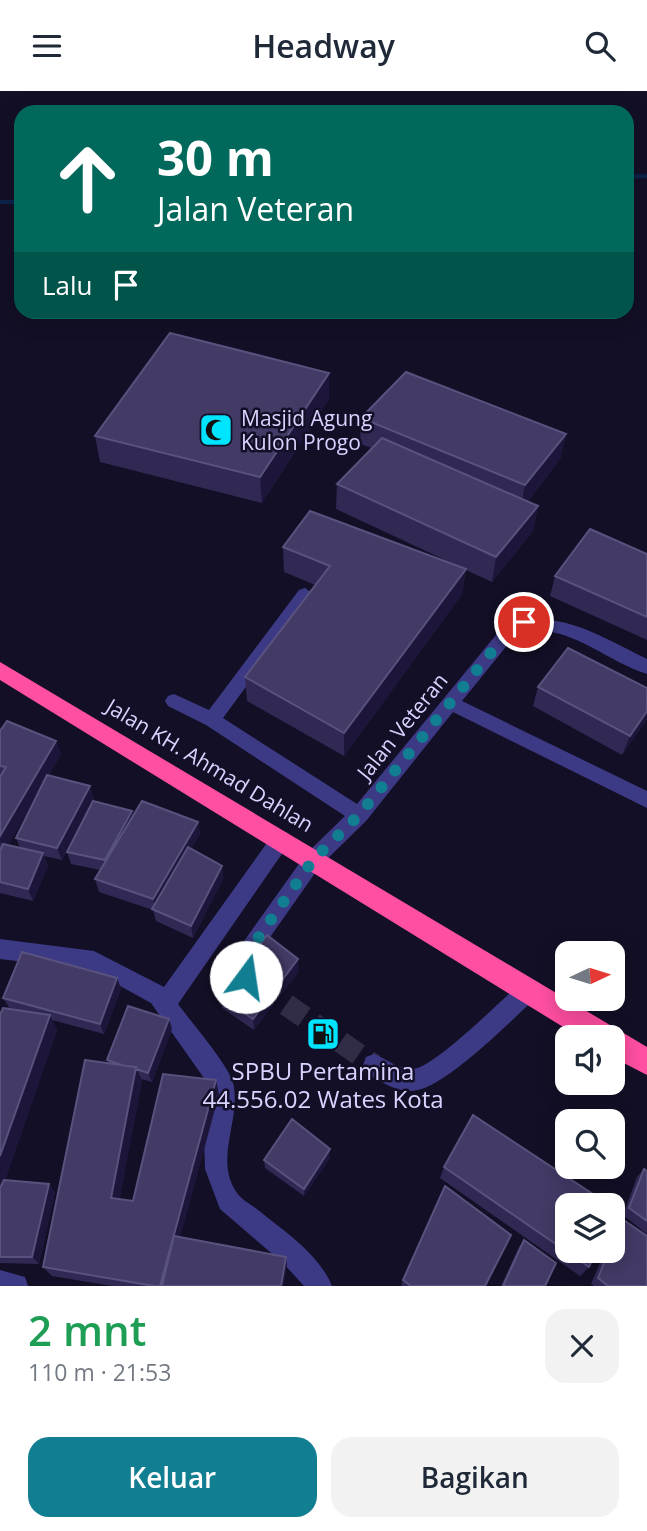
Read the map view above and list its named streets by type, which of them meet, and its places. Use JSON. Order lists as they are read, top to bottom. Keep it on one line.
{"streets":{"highway":["Jalan KH. Ahmad Dahlan"],"street":["Jalan Veteran"]},"crossings":[["Jalan Veteran","Jalan KH. Ahmad Dahlan"]],"places":{"mosque":["Masjid Agung Kulon Progo"],"fuel station":["SPBU Pertamina 44.556.02 Wates Kota"]},"north":"right","page":{"header":"Headway","turn":["30 m","Jalan Veteran"],"then":"Lalu","heading":["2 mnt","110 m · 21:53"],"buttons":["Keluar","Bagikan"]}}
